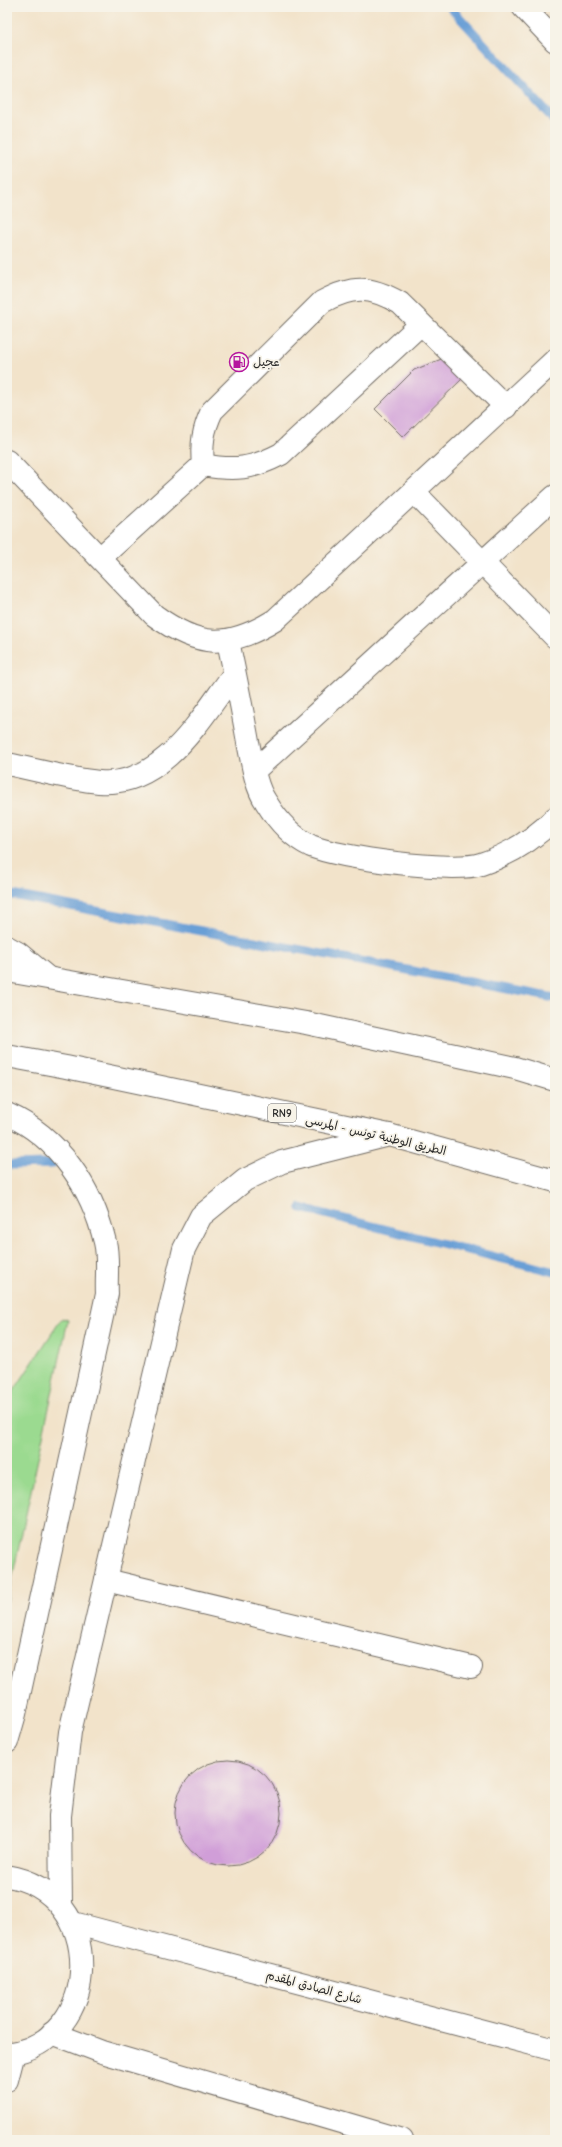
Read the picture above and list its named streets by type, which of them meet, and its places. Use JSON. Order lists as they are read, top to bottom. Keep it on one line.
{"streets":{"main road":["RN9","الطريق الوطنية تونس - المرسى","شارع الصادق المقدم"]},"places":{"fuel station":["عجيل"]}}
